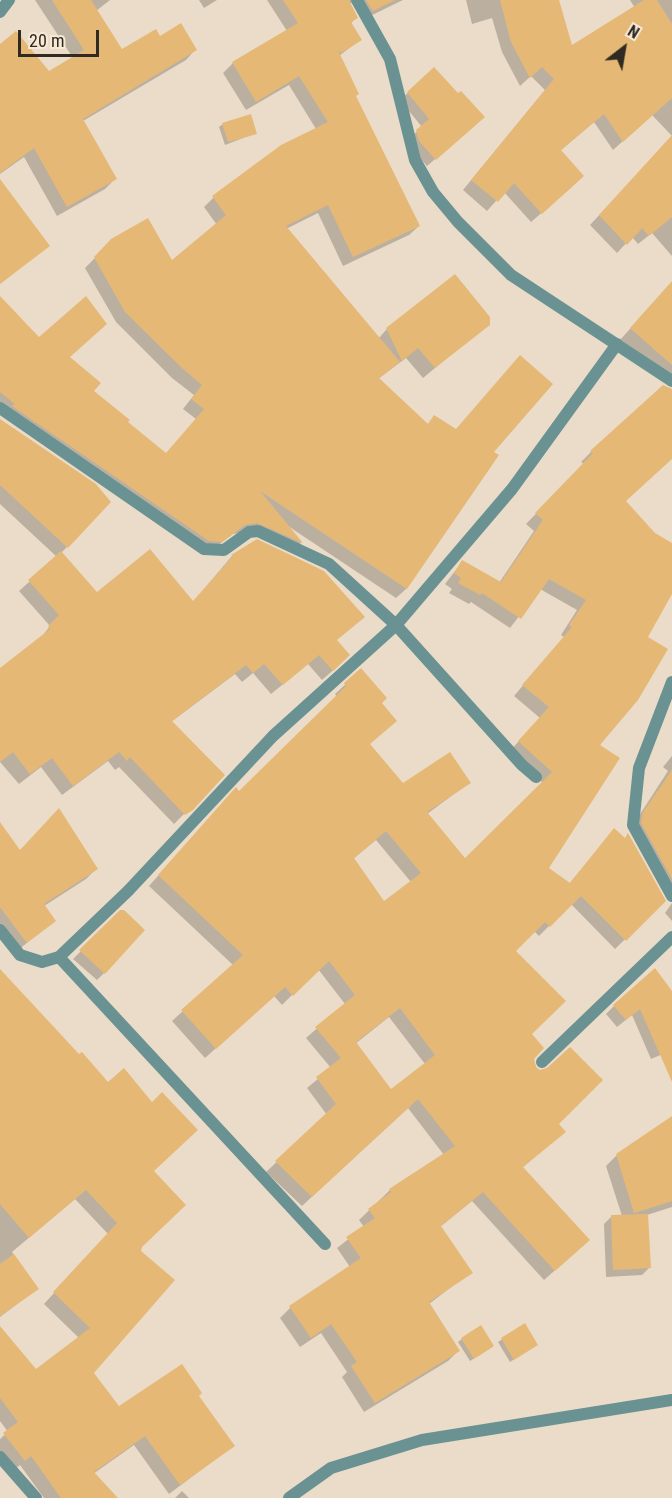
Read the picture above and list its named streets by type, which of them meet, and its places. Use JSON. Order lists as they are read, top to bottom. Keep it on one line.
{"scale_bar":"20 m","north":"top right"}
